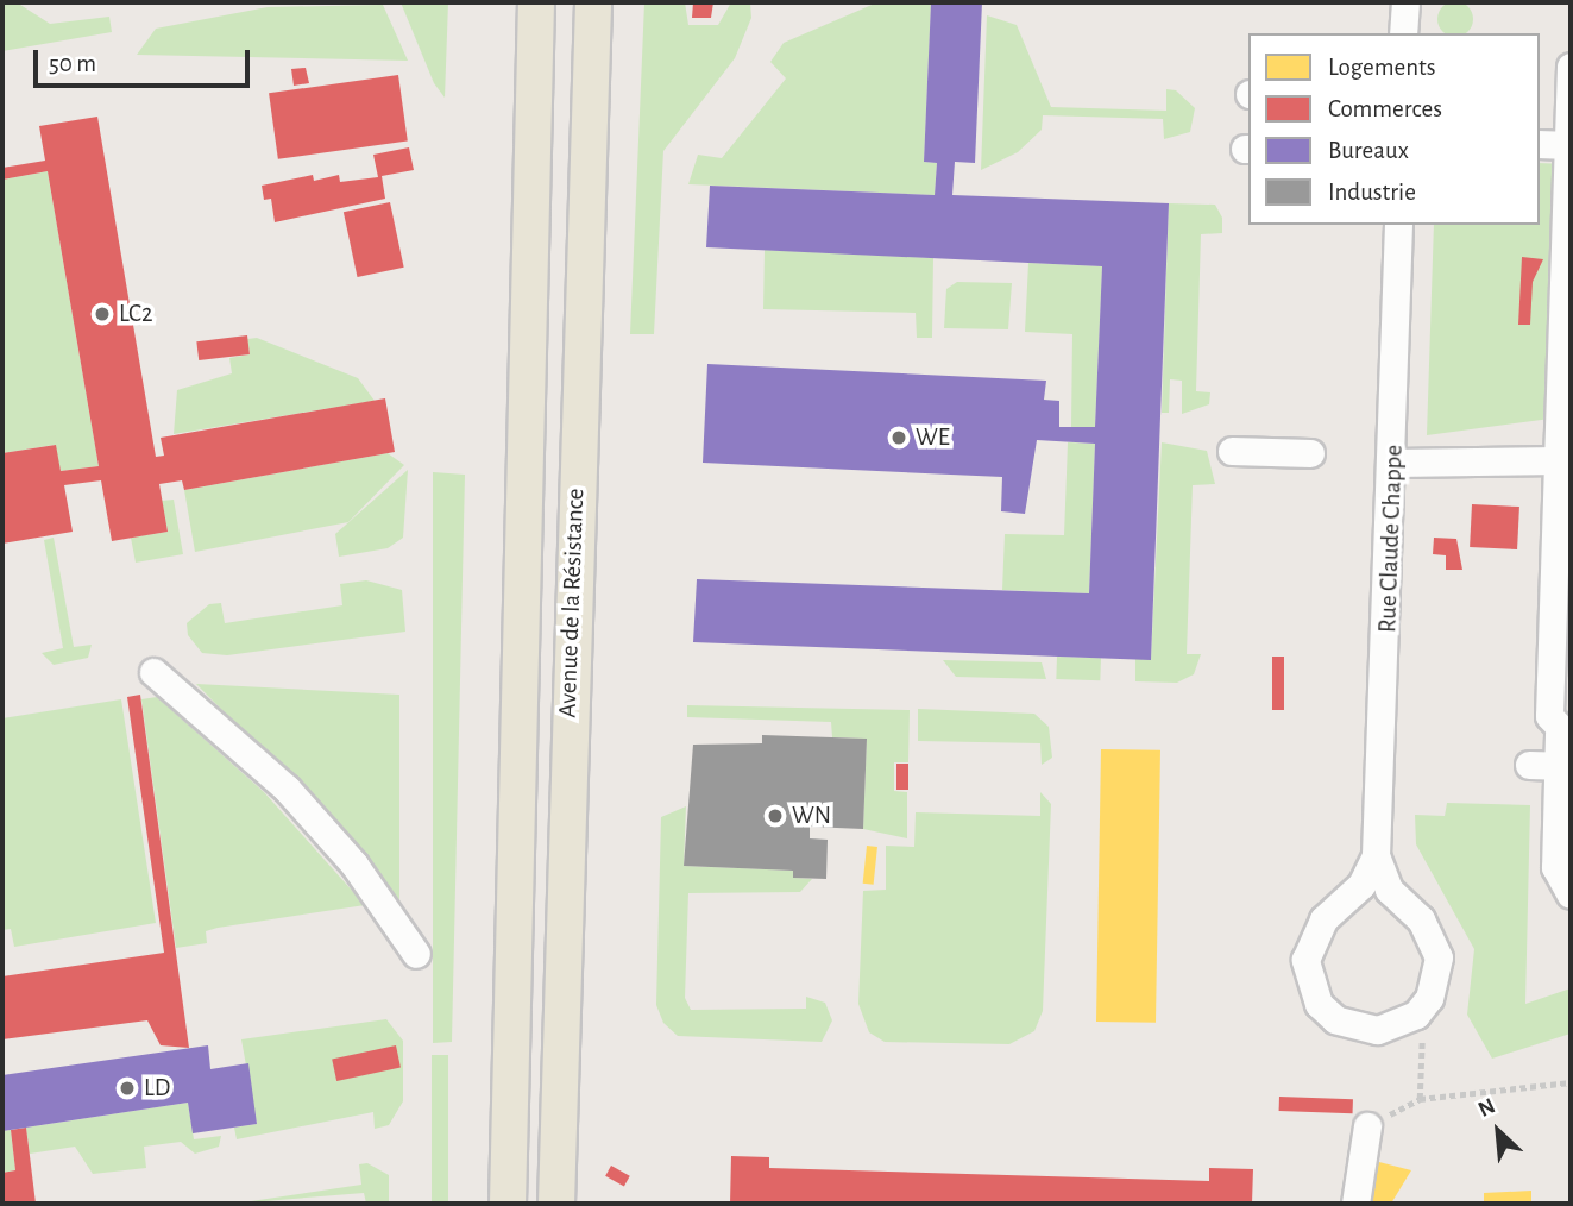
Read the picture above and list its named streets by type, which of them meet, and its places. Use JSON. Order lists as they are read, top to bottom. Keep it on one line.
{"streets":{"main road":["Avenue de la Résistance"],"street":["Rue Claude Chappe"]},"places":["LC2","WE","WN","LD"],"legend":["Logements","Commerces","Bureaux","Industrie"],"scale_bar":"50 m","north":"top left"}
